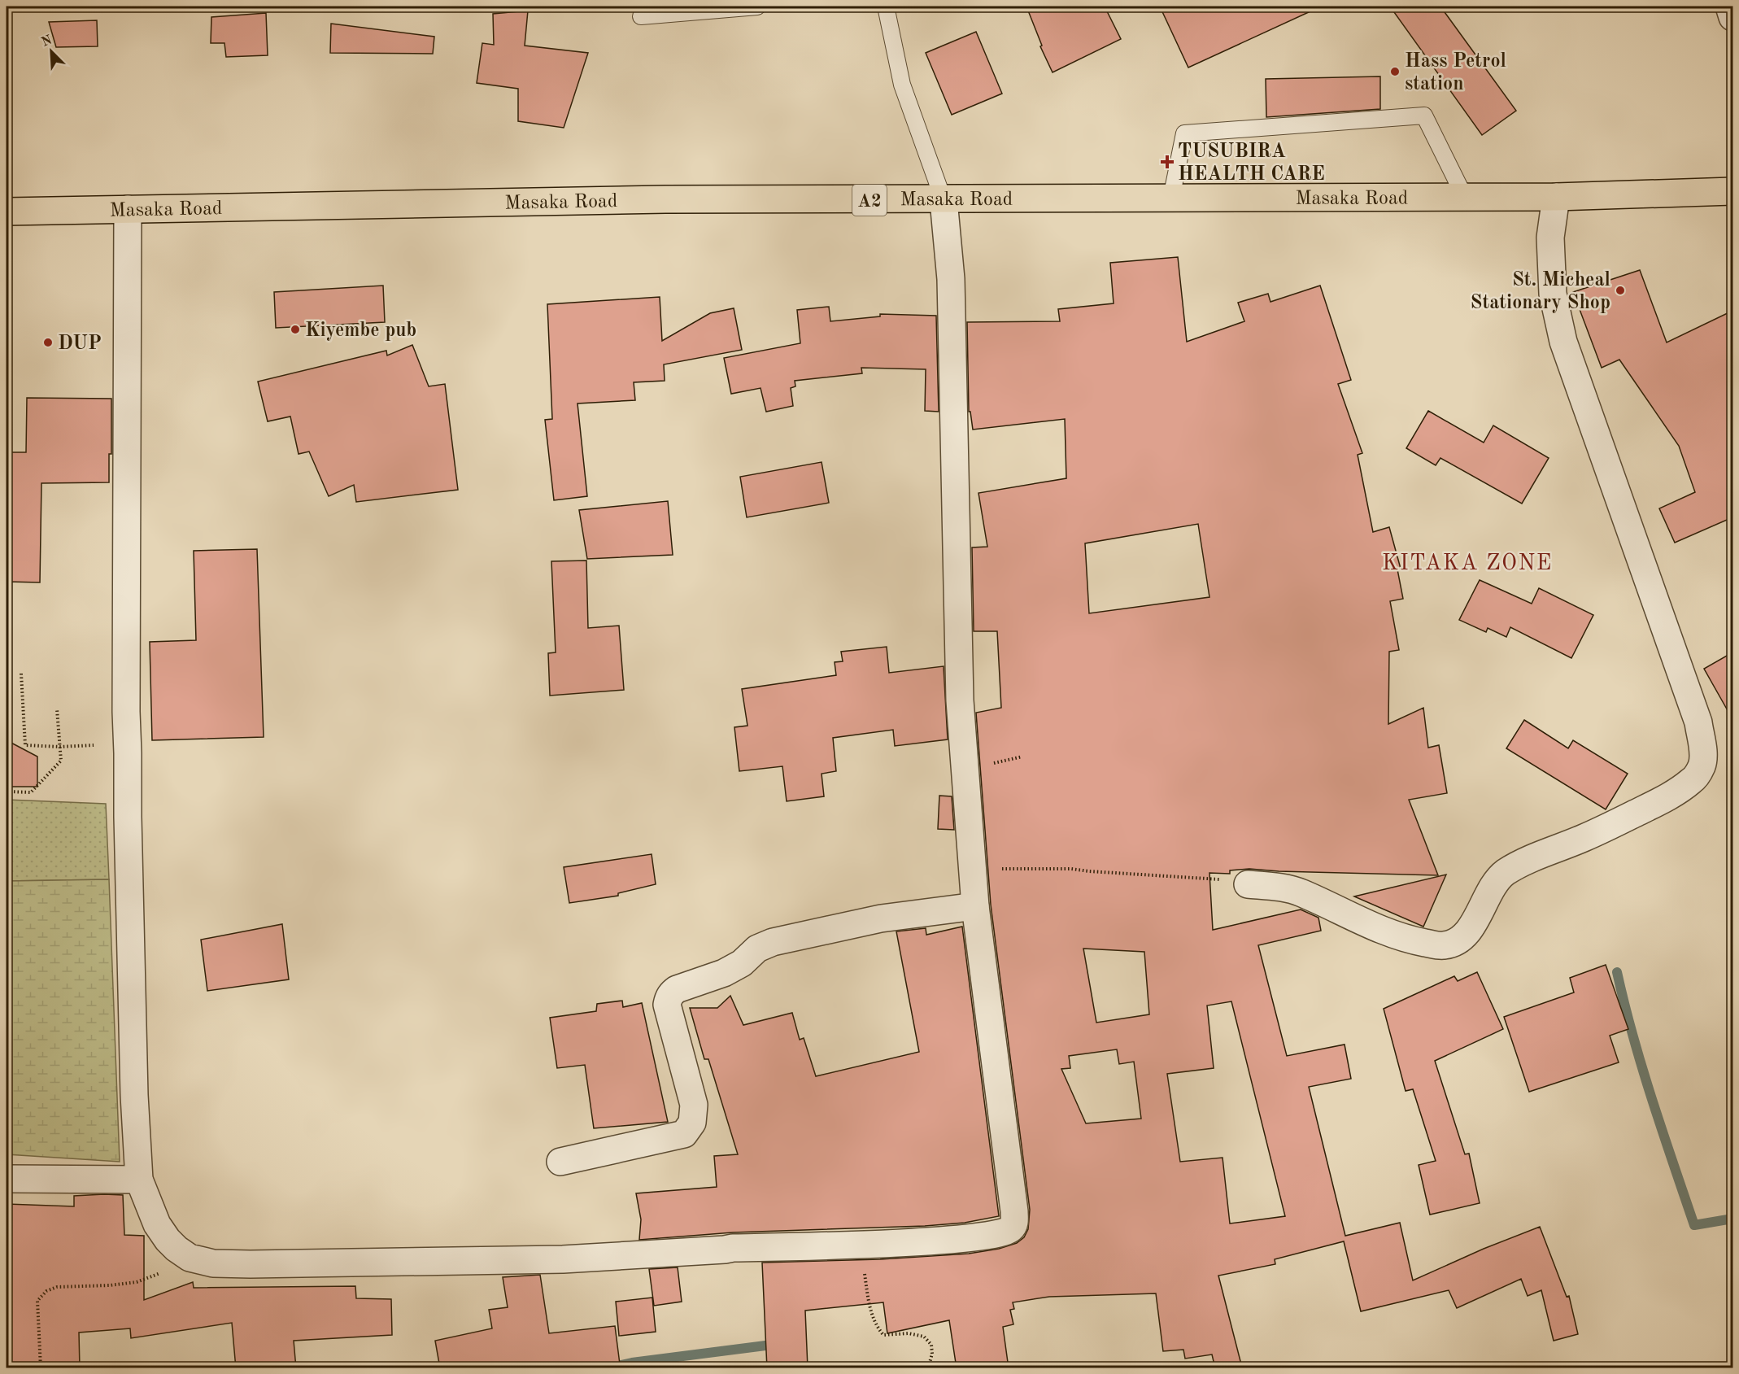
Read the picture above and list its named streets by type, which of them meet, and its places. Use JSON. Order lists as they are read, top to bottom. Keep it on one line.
{"streets":{"main road":["Masaka Road","A2"]},"districts":["KITAKA ZONE"],"places":{"other":["Hass Petrol station","St. Micheal Stationary Shop","Kiyembe pub","DUP"],"health":["TUSUBIRA HEALTH CARE"]},"north":"top left"}
